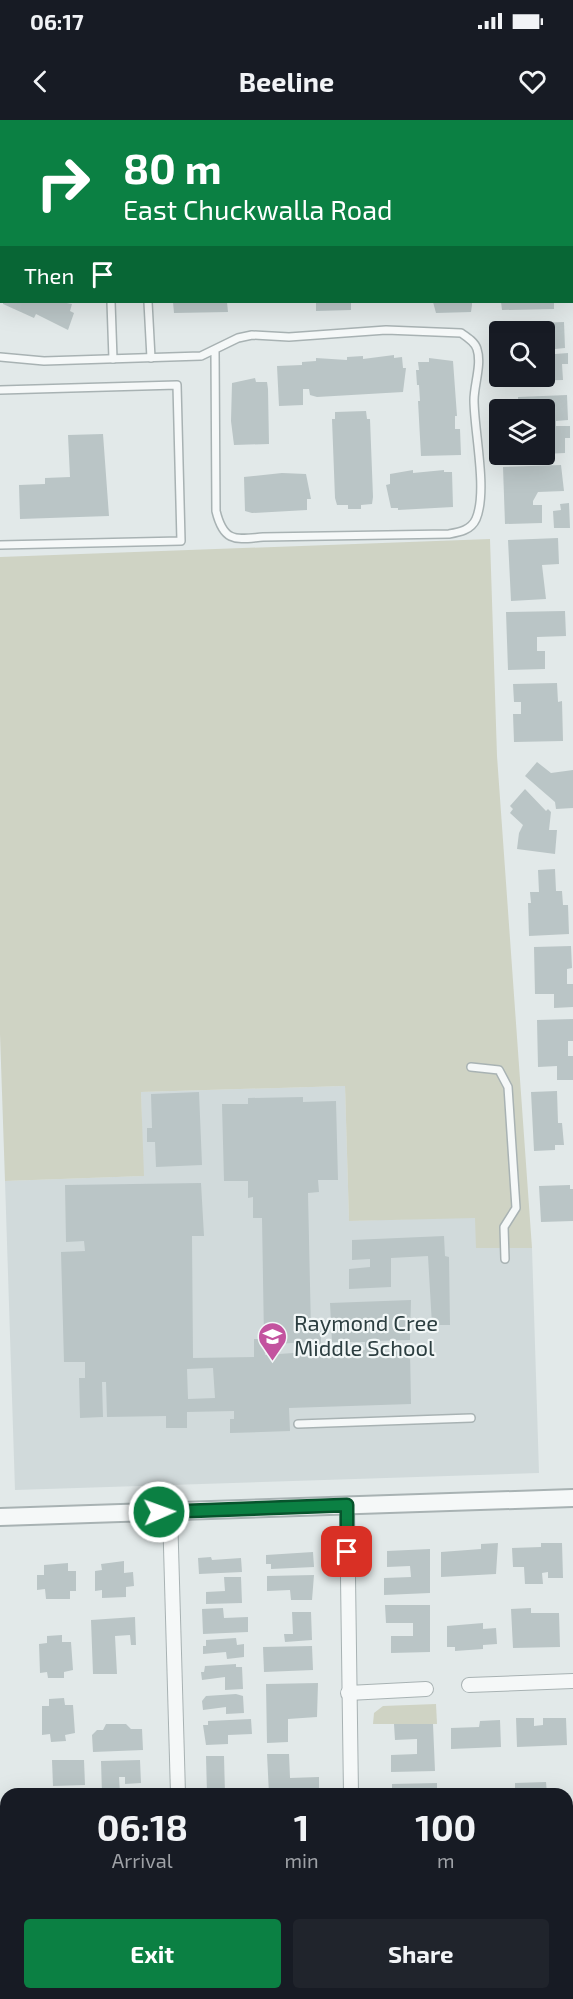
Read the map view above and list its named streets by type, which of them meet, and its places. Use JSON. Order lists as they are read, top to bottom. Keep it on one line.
{"places":{"school or university":["Raymond Cree Middle School"]},"page":{"status":"06:17","header":"Beeline","turn":["80 m","East Chuckwalla Road"],"then":"Then","eta":["06:18","Arrival","1","min","100","m"],"buttons":["Exit","Share"]}}
